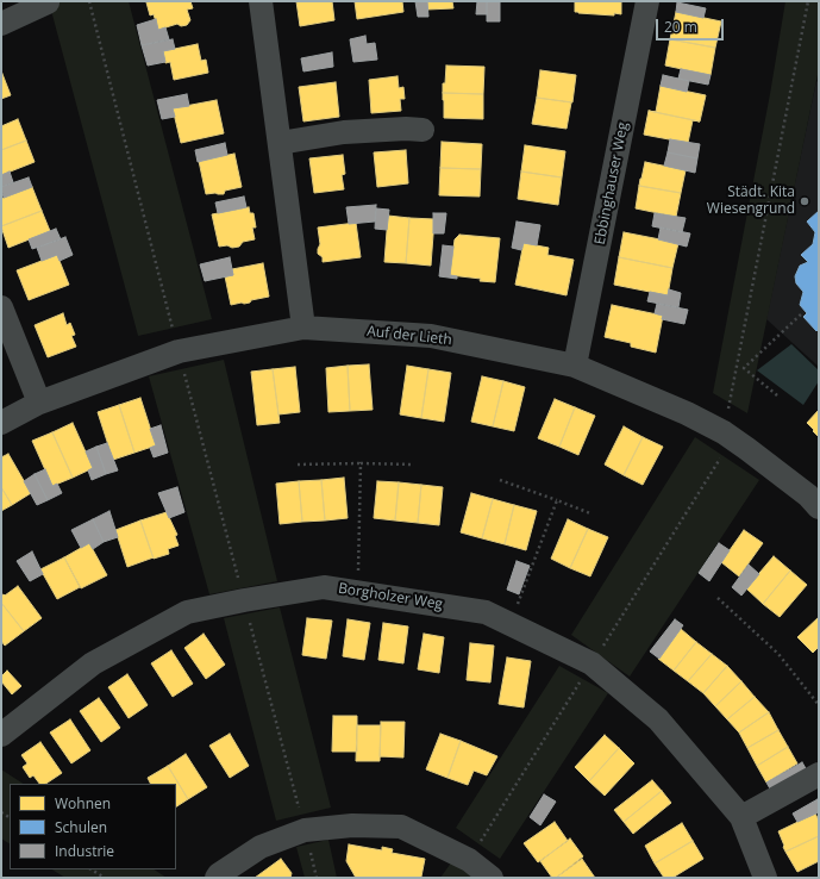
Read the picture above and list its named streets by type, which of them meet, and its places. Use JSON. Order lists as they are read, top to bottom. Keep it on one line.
{"streets":{"street":["Ebbinghauser Weg","Auf der Lieth","Borgholzer Weg"]},"crossings":[["Ebbinghauser Weg","Auf der Lieth"]],"places":["Städt. Kita Wiesengrund"],"legend":["Wohnen","Schulen","Industrie"],"scale_bar":"20 m"}
